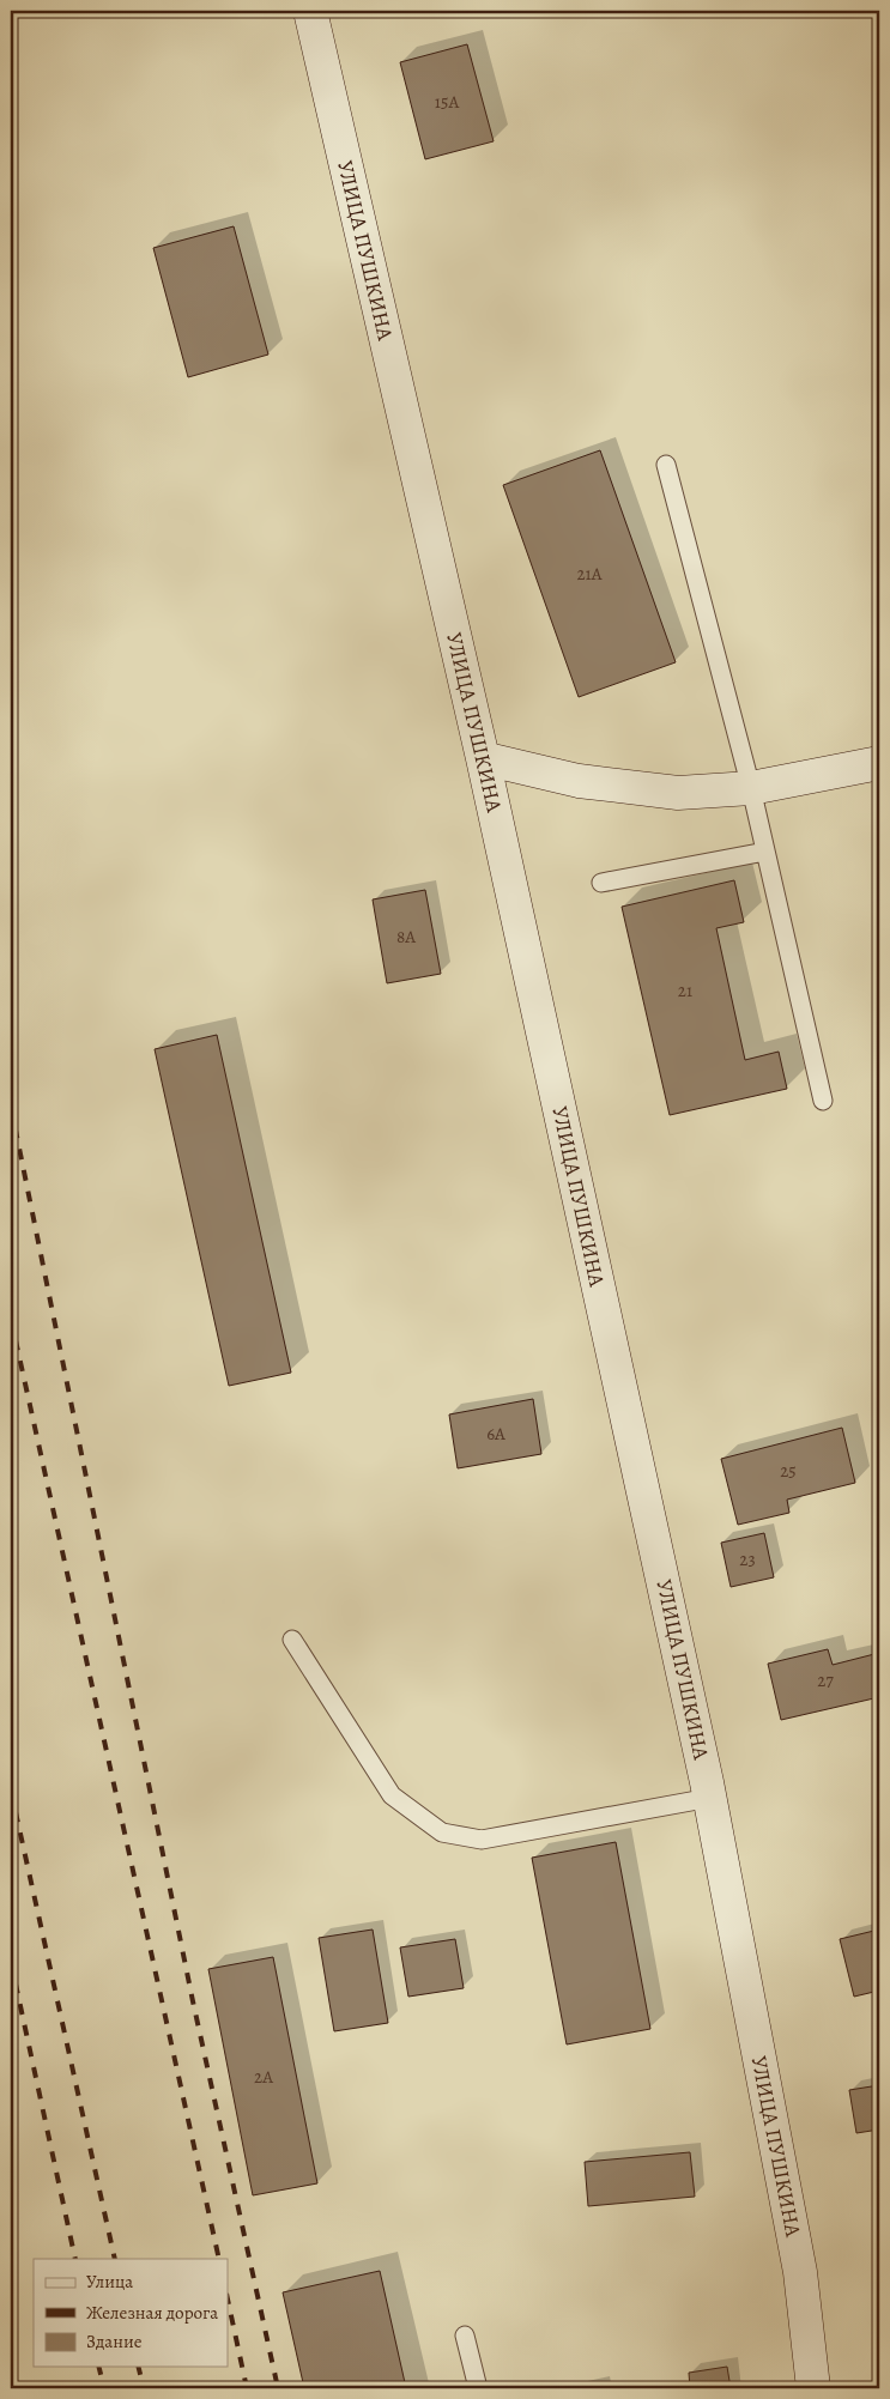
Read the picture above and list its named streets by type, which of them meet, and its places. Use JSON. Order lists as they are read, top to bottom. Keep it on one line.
{"streets":{"main road":["УЛИЦА ПУШКИНА"]},"house_numbers":["15А","21А","8А","21","6А","25","23","27","2А"],"legend":["Улица","Железная дорога","Здание"]}
